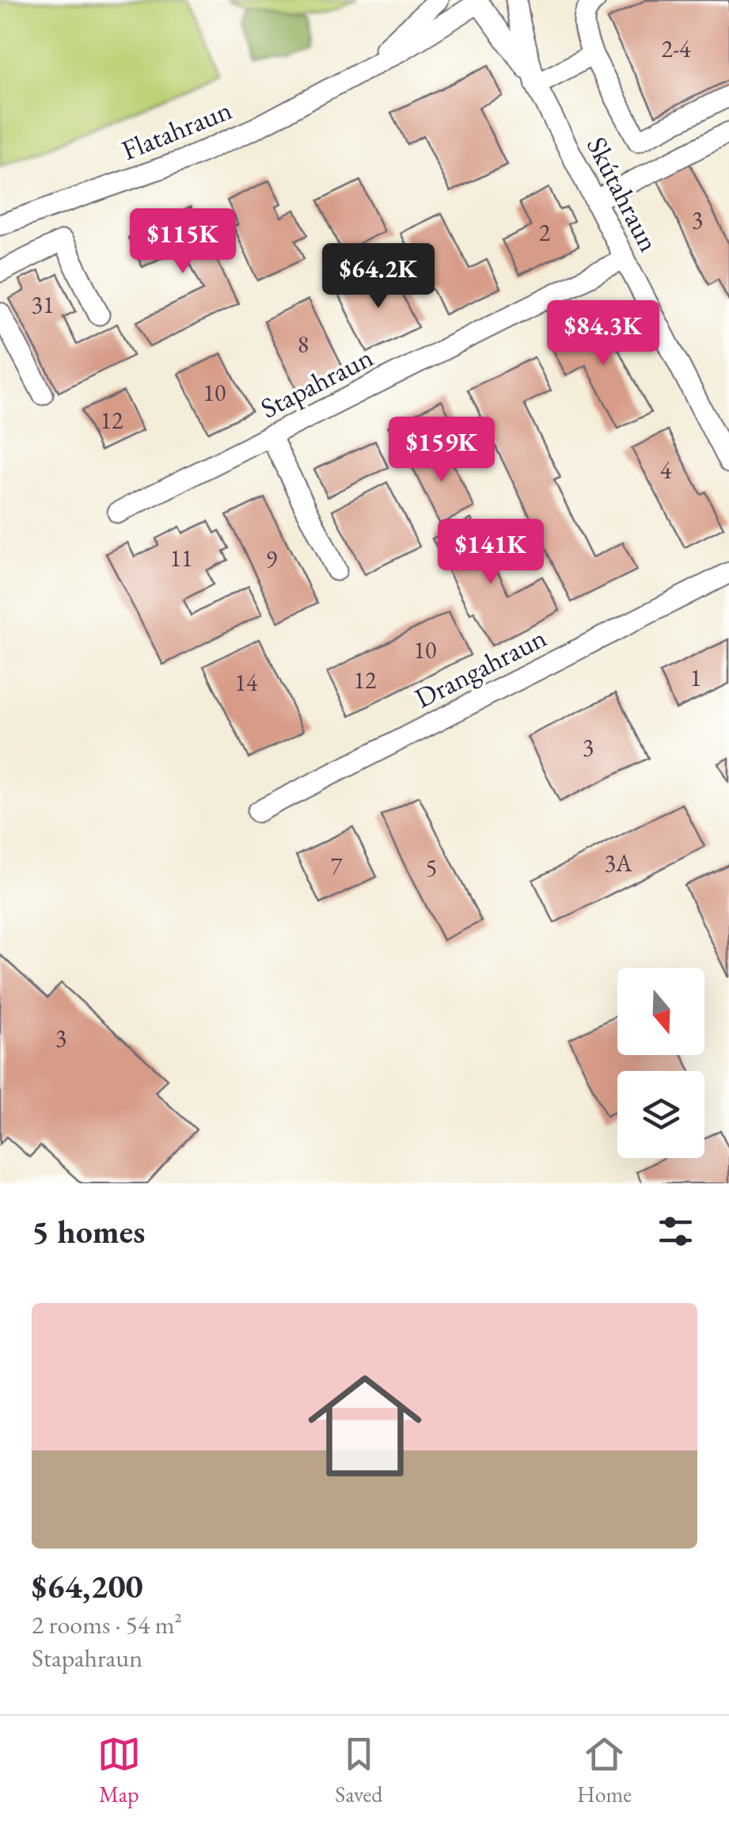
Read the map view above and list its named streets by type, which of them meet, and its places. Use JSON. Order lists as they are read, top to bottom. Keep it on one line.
{"streets":{"street":["Flatahraun","Skútahraun","Stapahraun","Drangahraun"]},"crossings":[["Flatahraun","Skútahraun"],["Skútahraun","Stapahraun"]],"house_numbers":["2-4","3","2","31","8","10","12","4","11","9","10","1","12","14","3","3A","7","5","3"],"north":"bottom","page":{"price":["$115K","$64.2K","$84.3K","$159K","$141K"],"heading":"5 homes","list":[{"name":"$64,200","note":"2 rooms · 54 m² · Stapahraun"}],"tabs":["Map","Saved","Home"]}}
